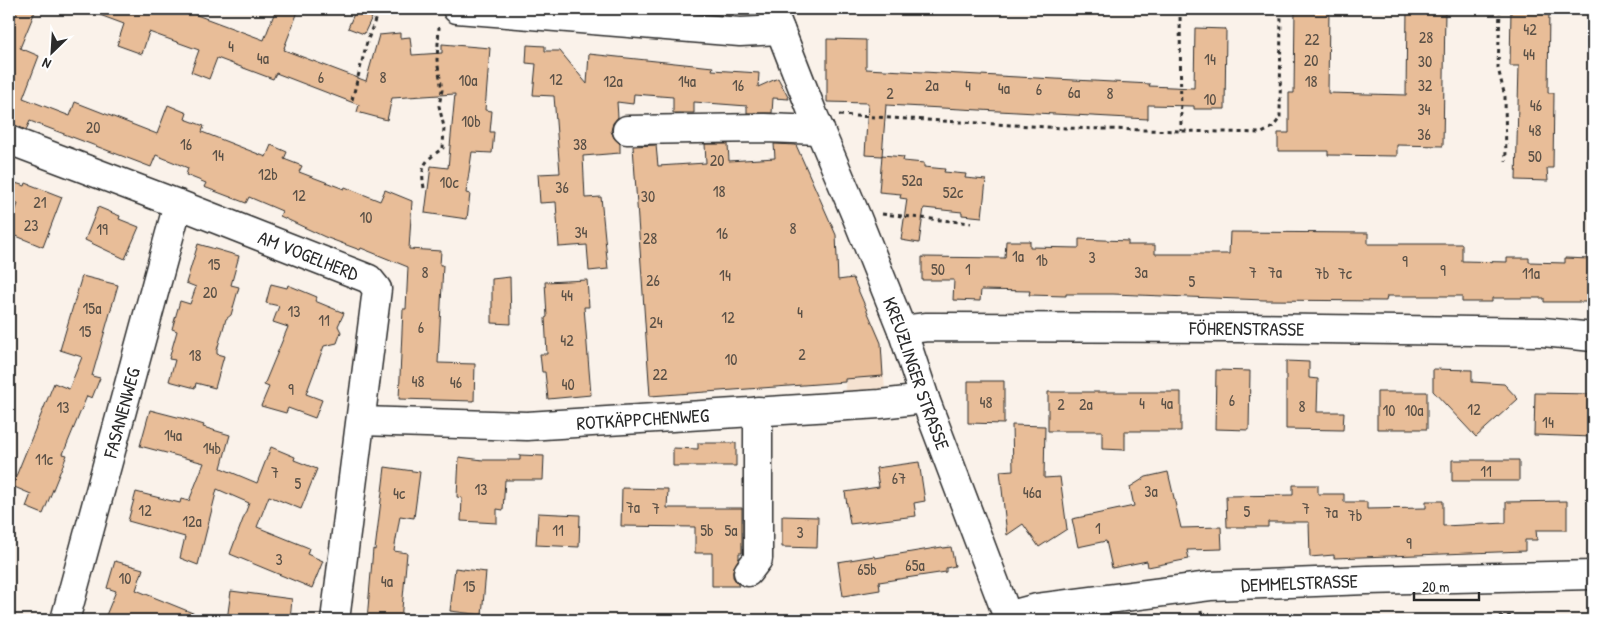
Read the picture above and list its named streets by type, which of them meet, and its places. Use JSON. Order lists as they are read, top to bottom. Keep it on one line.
{"streets":{"street":["AM VOGELHERD","FÖHRENSTRASSE","KREUZLINGER STRASSE","FASANENWEG","ROTKÄPPCHENWEG","DEMMELSTRASSE"]},"crossings":[["AM VOGELHERD","FASANENWEG"],["AM VOGELHERD","ROTKÄPPCHENWEG"],["FÖHRENSTRASSE","KREUZLINGER STRASSE"],["KREUZLINGER STRASSE","ROTKÄPPCHENWEG"],["KREUZLINGER STRASSE","DEMMELSTRASSE"]],"house_numbers":["42","28","22","4","44","4a","14","20","30","6","8","12","10a","12a","14a","18","16","2a","4","32","4a","6","6a","2","8","10","46","34","10b","20","48","36","16","38","14","50","20","12b","52a","10c","36","18","52c","12","30","21","10","23","8","19","34","16","28","1a","3","1b","9","15","50","1","9","8","3a","7","7a","7b","7c","11a","14","26","5","20","44","15a","13","4","12","11","24","6","15","42","2","18","10","22","48","46","40","9","6","48","4","4a","2","2a","8","13","12","10","10a","14","14a","14b","11c","11","7","67","5","13","3a","46a","4c","7a","7","7","12","5","7a","7b","12a","1","11","5b","5a","3","9","3","65a","65b","10","4a","15"],"scale_bar":"20 m","north":"bottom left"}
